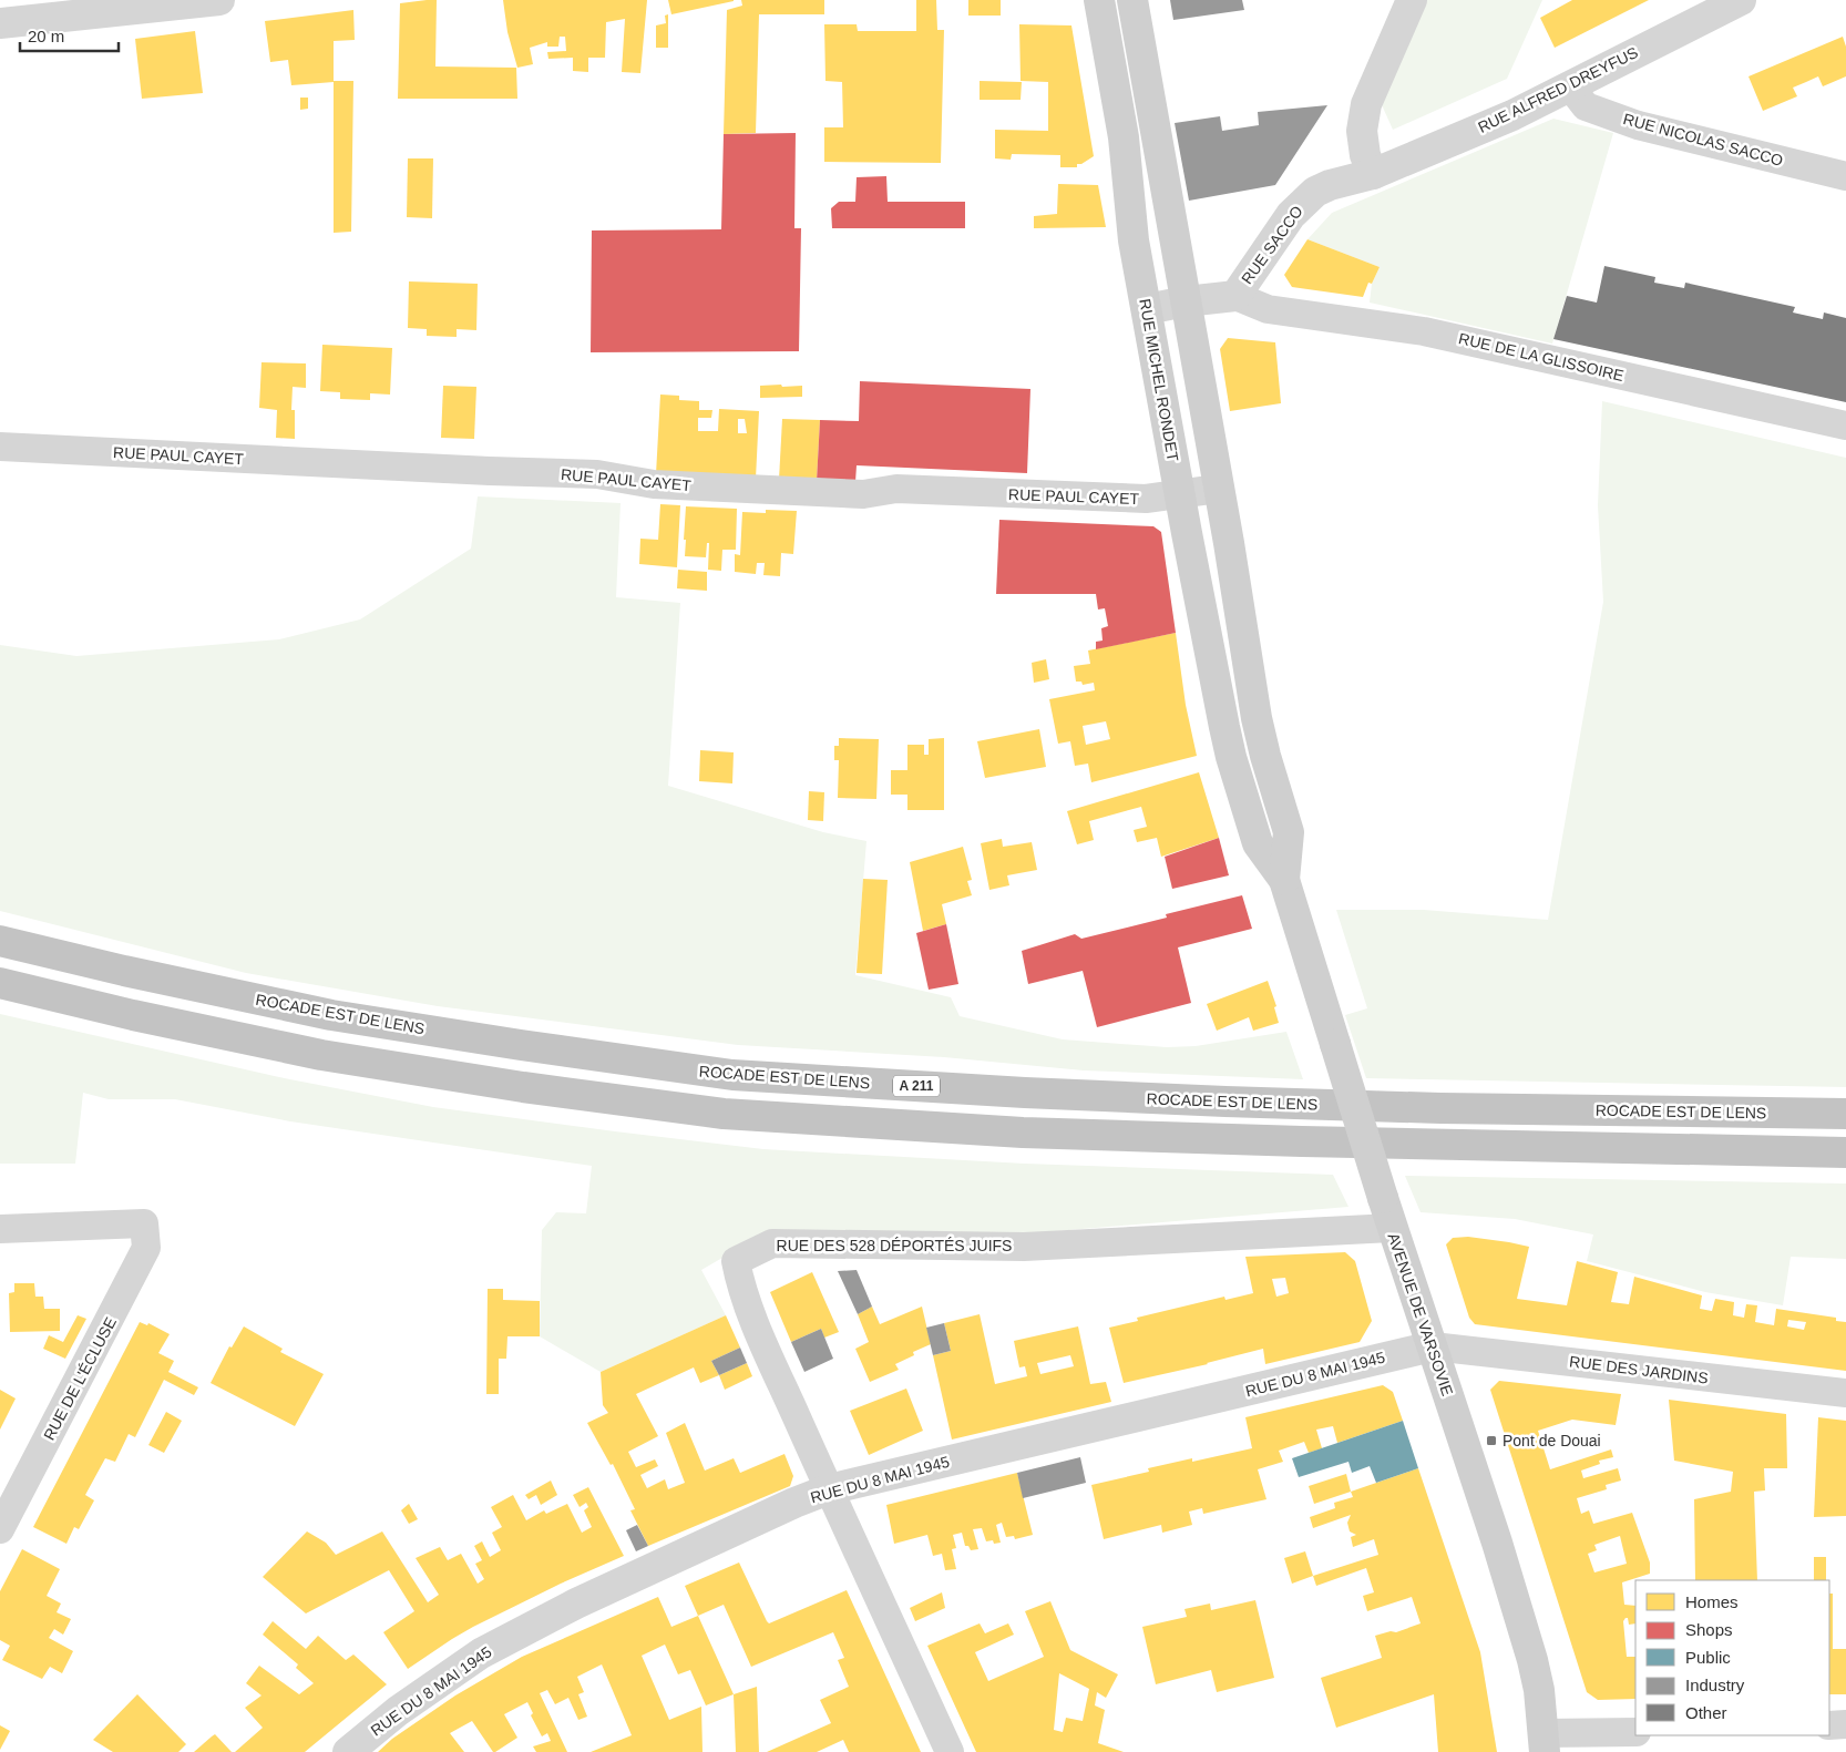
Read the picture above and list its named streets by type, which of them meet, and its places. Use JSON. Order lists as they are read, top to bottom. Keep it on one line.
{"streets":{"highway":["ROCADE EST DE LENS","A 211"],"main road":["RUE MICHEL RONDET","AVENUE DE VARSOVIE"],"street":["RUE ALFRED DREYFUS","RUE NICOLAS SACCO","RUE SACCO","RUE DE LA GLISSOIRE","RUE PAUL CAYET","RUE DES 528 DÉPORTÉS JUIFS","RUE DES JARDINS","RUE DU 8 MAI 1945","RUE DE L'ÉCLUSE"]},"crossings":[["RUE ALFRED DREYFUS","RUE NICOLAS SACCO"],["RUE ALFRED DREYFUS","RUE SACCO"],["RUE SACCO","RUE DE LA GLISSOIRE"],["RUE MICHEL RONDET","RUE PAUL CAYET"],["RUE MICHEL RONDET","AVENUE DE VARSOVIE"],["RUE PAUL CAYET","AVENUE DE VARSOVIE"],["RUE DES 528 DÉPORTÉS JUIFS","AVENUE DE VARSOVIE"],["RUE DES 528 DÉPORTÉS JUIFS","RUE DU 8 MAI 1945"],["AVENUE DE VARSOVIE","RUE DES JARDINS"],["AVENUE DE VARSOVIE","RUE DU 8 MAI 1945"],["RUE DES JARDINS","RUE DU 8 MAI 1945"]],"places":{"transit":["Pont de Douai"]},"legend":["Homes","Shops","Public","Industry","Other"],"scale_bar":"20 m"}
